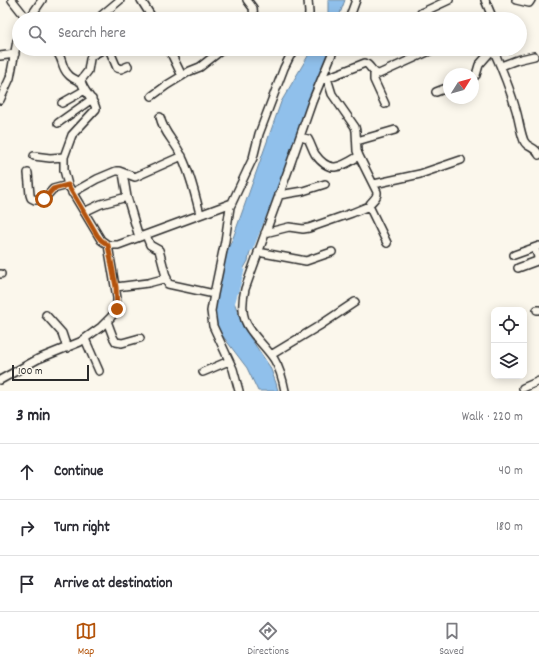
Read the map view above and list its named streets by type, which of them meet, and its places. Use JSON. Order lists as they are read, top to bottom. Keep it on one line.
{"scale_bar":"100 m","north":"top right","page":{"search":"Search here","scale":"100 m","heading":["3 min","Walk · 220 m"],"list":[["Continue","40 m"],["Turn right","180 m"],"Arrive at destination"],"nav":["Map","Directions","Saved"]}}
